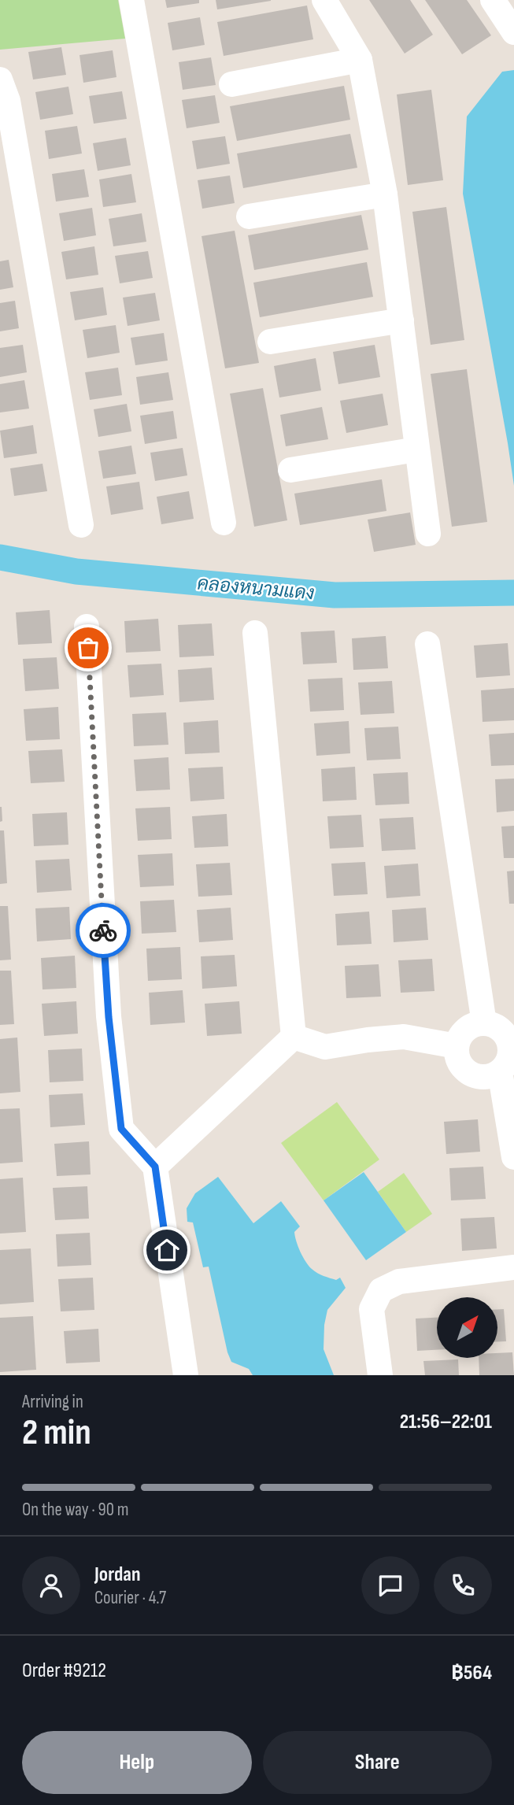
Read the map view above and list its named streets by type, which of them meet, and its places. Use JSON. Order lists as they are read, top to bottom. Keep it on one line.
{"water":["คลองหนามแดง"],"north":"top right","page":{"heading":["2 min","Arriving in","21:56–22:01"],"panel":["Jordan","Courier · 4.7","Order #9212","฿564"],"bar":"On the way · 90 m","buttons":["Help","Share"]}}
